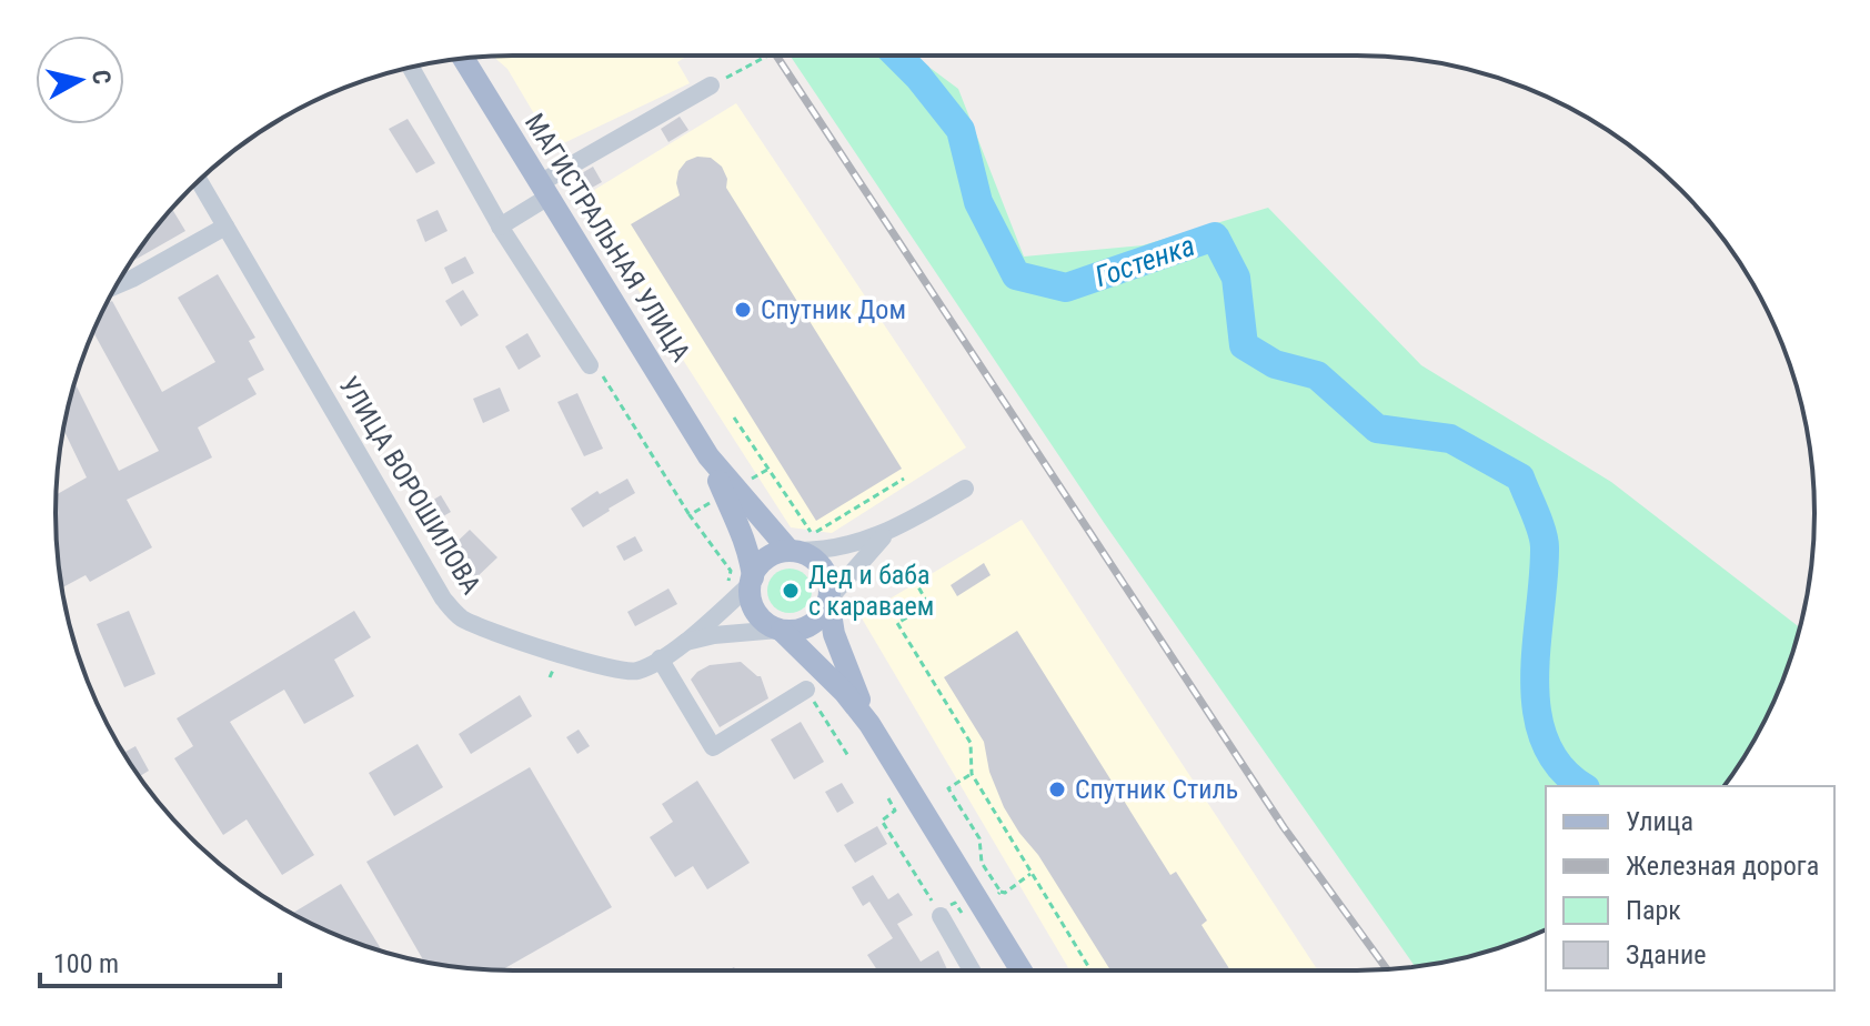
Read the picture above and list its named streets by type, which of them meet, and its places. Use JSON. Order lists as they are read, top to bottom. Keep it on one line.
{"streets":{"main road":["МАГИСТРАЛЬНАЯ УЛИЦА"],"street":["УЛИЦА ВОРОШИЛОВА"]},"water":["Гостенка"],"places":["Спутник Дом","Дед и баба с караваем","Спутник Стиль"],"legend":["Улица","Железная дорога","Парк","Здание"],"scale_bar":"100 m","north":"right"}
